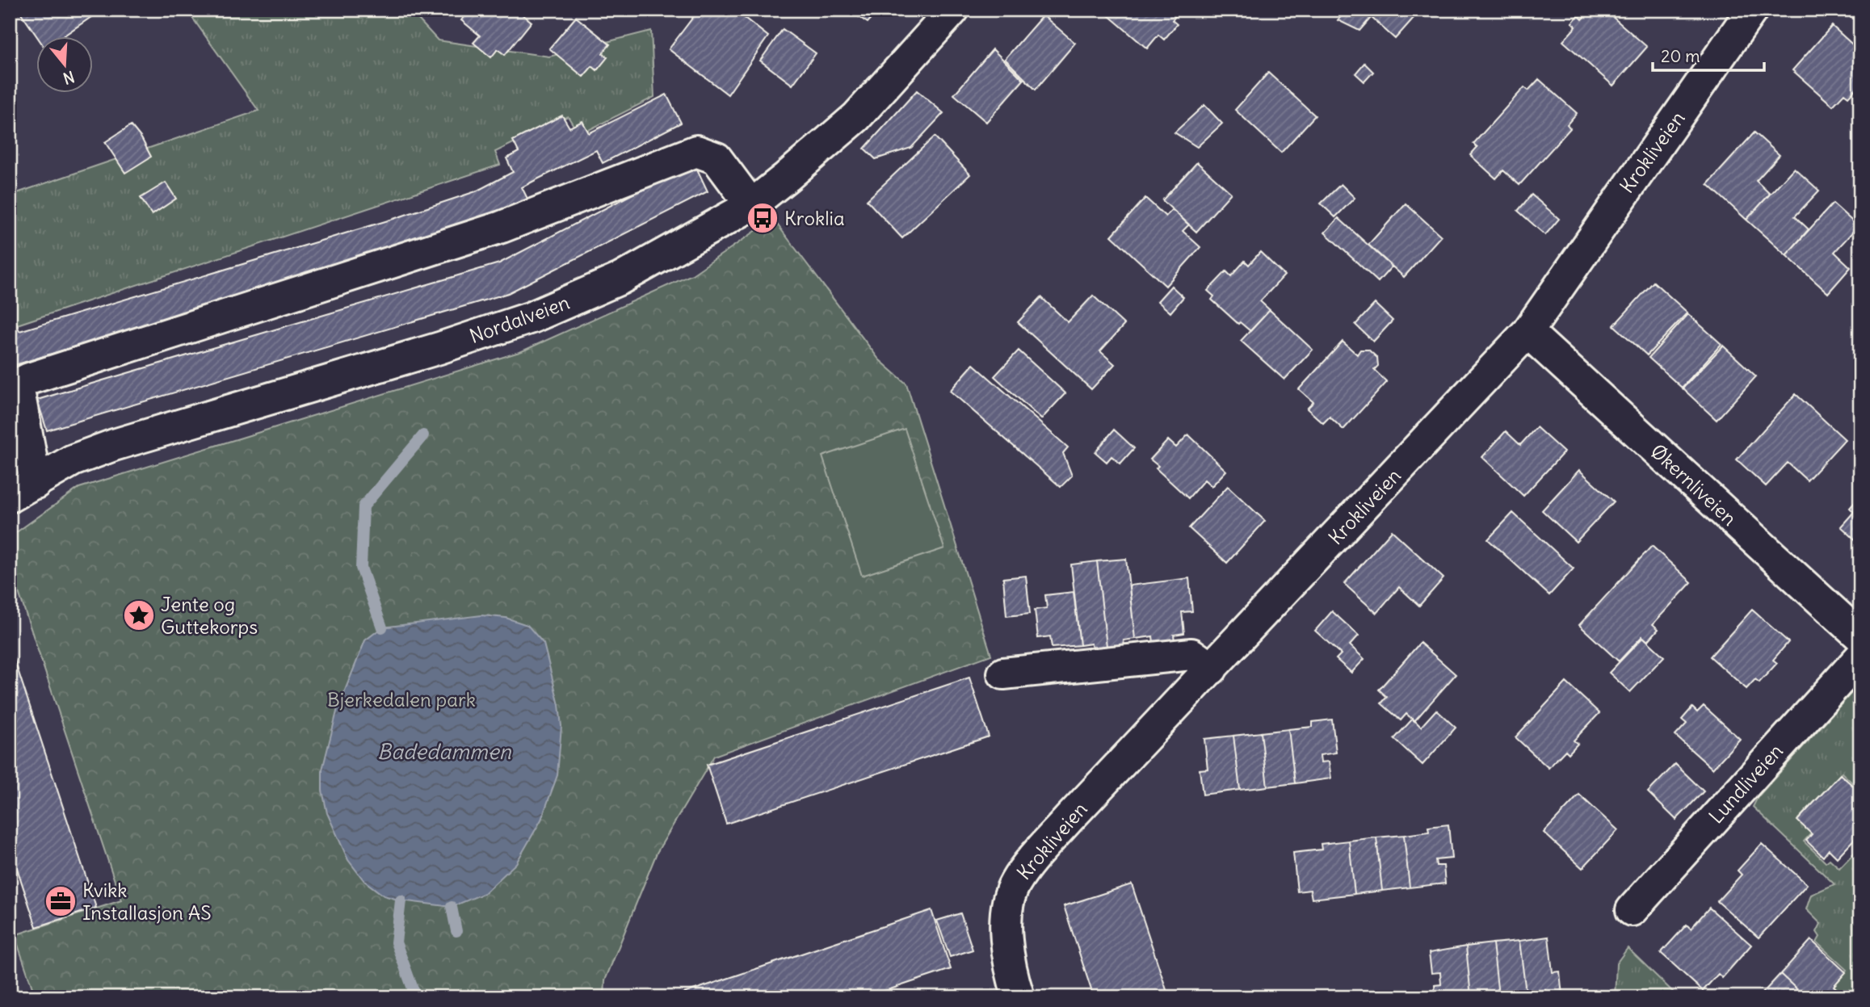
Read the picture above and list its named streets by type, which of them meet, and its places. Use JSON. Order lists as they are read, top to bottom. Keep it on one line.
{"streets":{"street":["Krokliveien","Nordalveien","Økernliveien","Lundliveien"]},"crossings":[["Krokliveien","Økernliveien"]],"water":["Badedammen"],"parks":["Bjerkedalen park"],"places":{"bus stop":["Kroklia"],"place":["Jente og Guttekorps"],"office":["Kvikk Installasjon AS"]},"scale_bar":"20 m","north":"bottom"}
